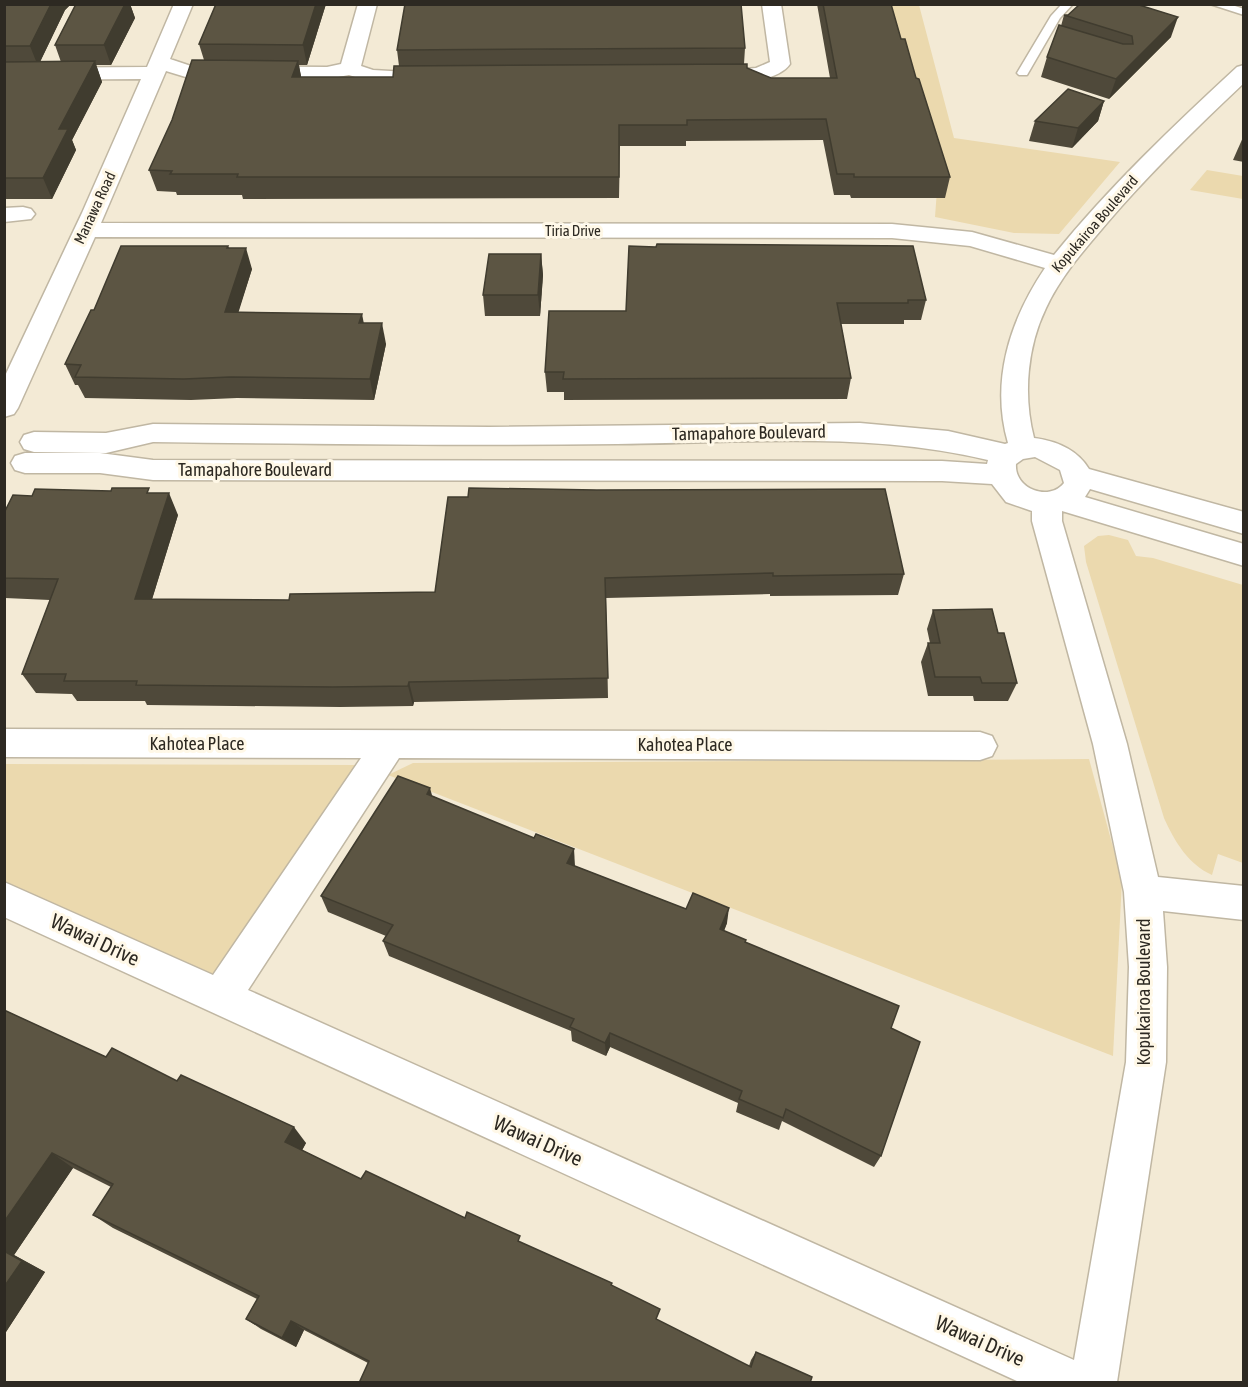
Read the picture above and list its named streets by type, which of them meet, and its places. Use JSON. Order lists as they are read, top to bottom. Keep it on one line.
{"streets":{"street":["Manawa Road","Kopukairoa Boulevard","Tiria Drive","Tamapahore Boulevard","Kahotea Place","Wawai Drive"]},"crossings":[["Manawa Road","Tiria Drive"],["Kopukairoa Boulevard","Tiria Drive"],["Kopukairoa Boulevard","Tamapahore Boulevard"]]}
